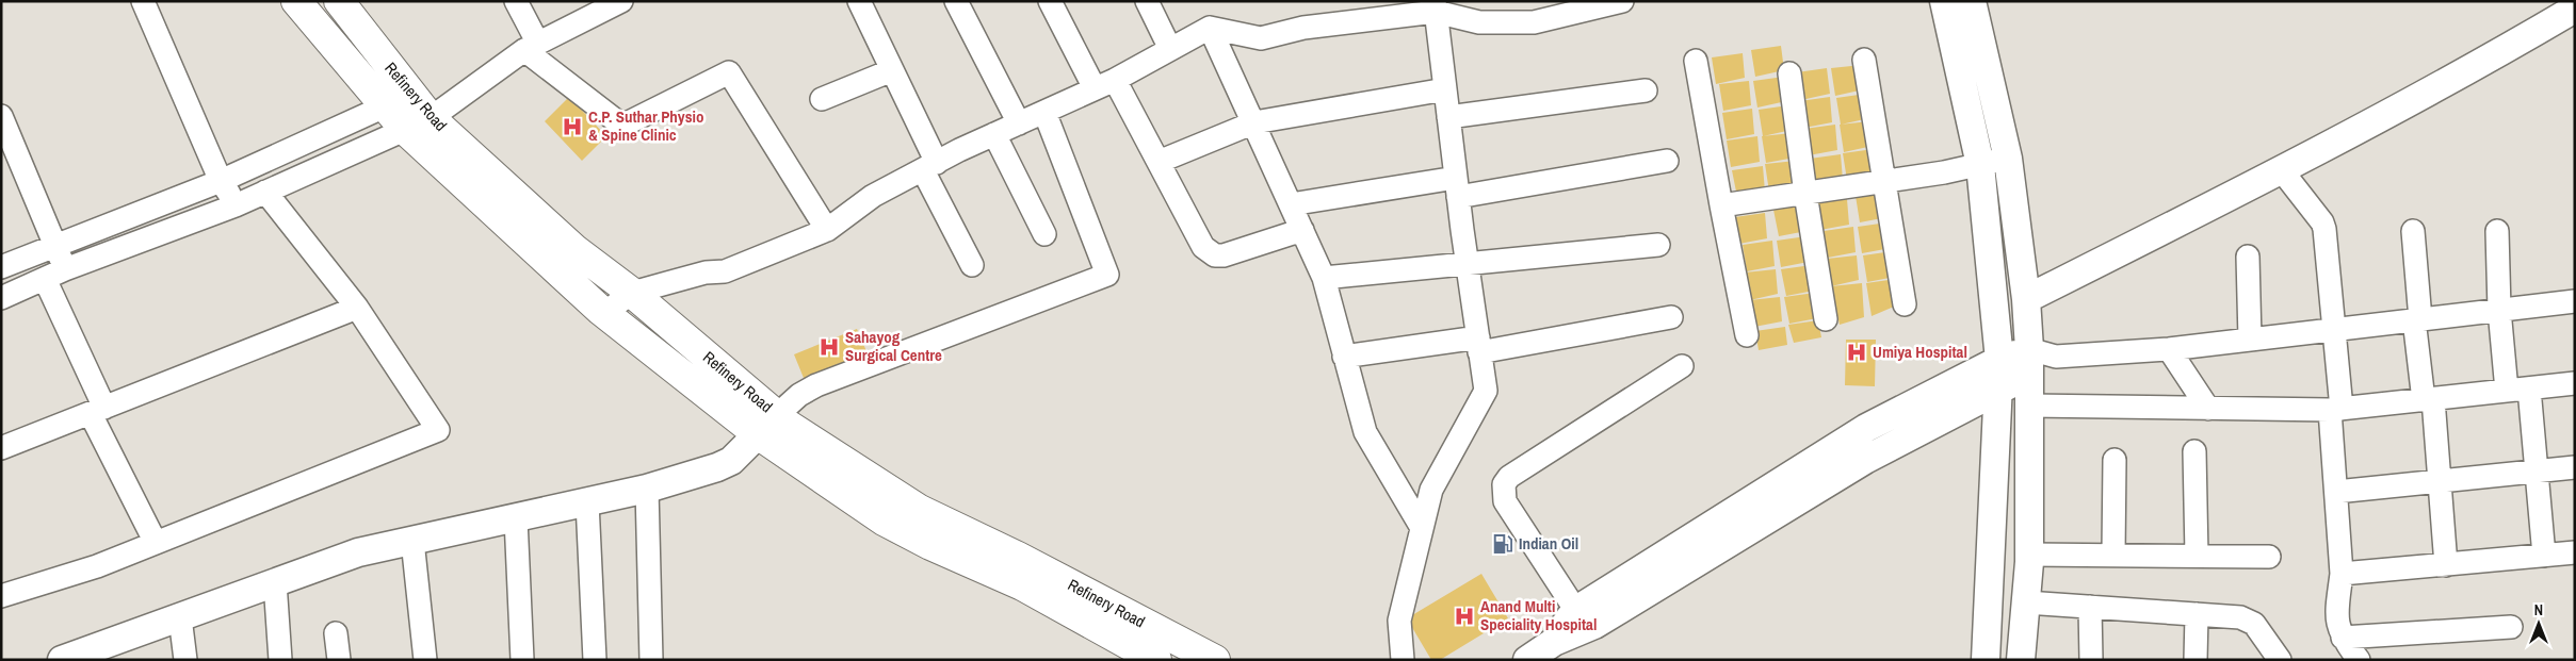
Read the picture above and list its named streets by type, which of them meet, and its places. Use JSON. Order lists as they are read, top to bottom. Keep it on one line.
{"streets":{"main road":["Refinery Road"]},"places":{"hospital":["C.P. Suthar Physio & Spine Clinic","Sahayog Surgical Centre","Umiya Hospital","Anand Multi Speciality Hospital"],"fuel station":["Indian Oil"]},"north":"top"}
